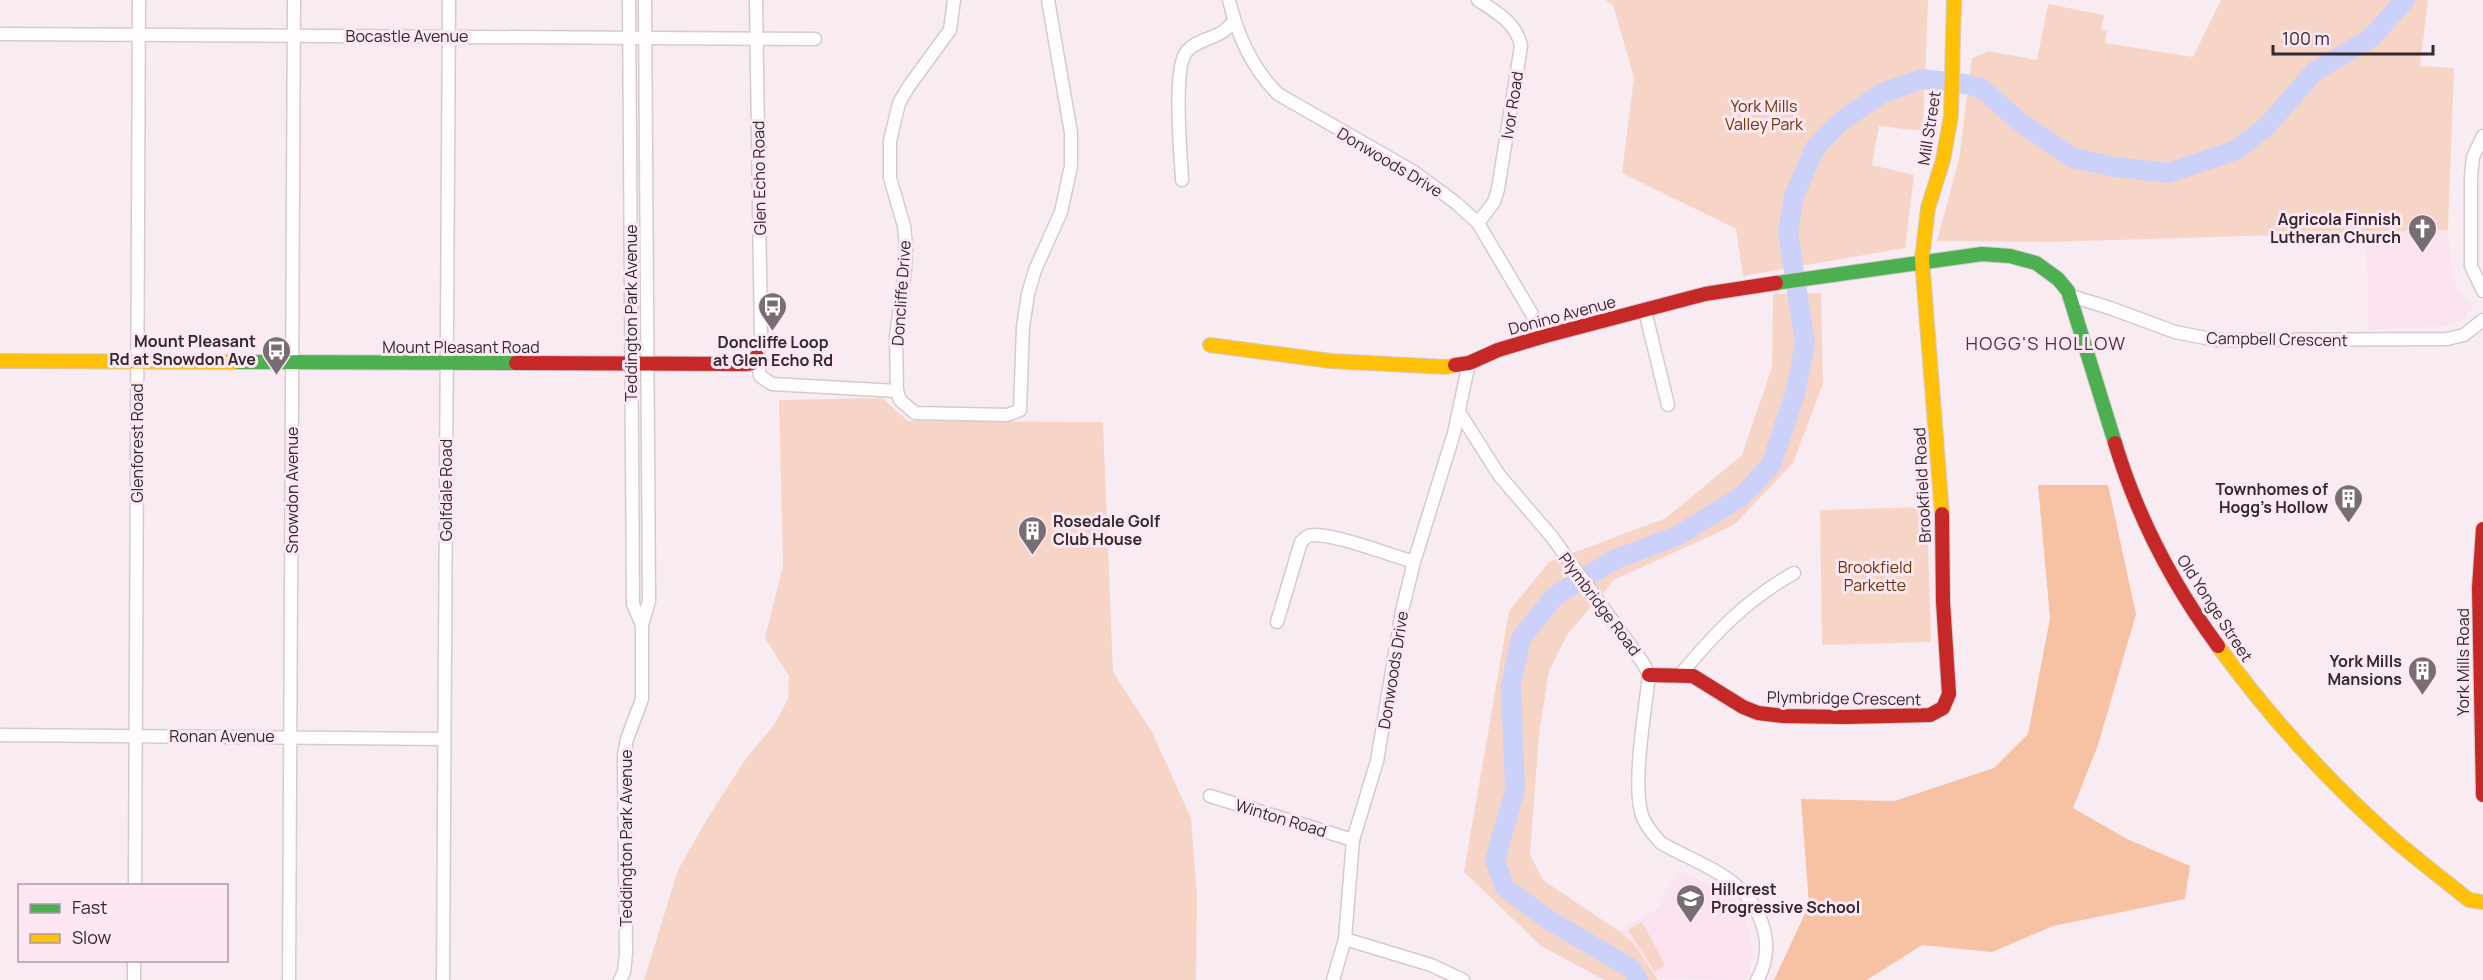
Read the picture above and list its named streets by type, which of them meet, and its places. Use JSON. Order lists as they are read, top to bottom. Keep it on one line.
{"streets":{"street":["Bocastle Avenue","Ivor Road","Mill Street","Donwoods Drive","Glen Echo Road","Doncliffe Drive","Teddington Park Avenue","Donino Avenue","Campbell Crescent","Mount Pleasant Road","Glenforest Road","Brookfield Road","Snowdon Avenue","Golfdale Road","Plymbridge Road","Old Yonge Street","York Mills Road","Plymbridge Crescent","Ronan Avenue","Winton Road"]},"crossings":[["Bocastle Avenue","Glen Echo Road"],["Bocastle Avenue","Teddington Park Avenue"],["Bocastle Avenue","Glenforest Road"],["Bocastle Avenue","Snowdon Avenue"],["Bocastle Avenue","Golfdale Road"],["Ivor Road","Donwoods Drive"],["Mill Street","Donino Avenue"],["Mill Street","Brookfield Road"],["Mill Street","Old Yonge Street"],["Donwoods Drive","Donino Avenue"],["Donwoods Drive","Plymbridge Road"],["Donwoods Drive","Winton Road"],["Glen Echo Road","Mount Pleasant Road"],["Teddington Park Avenue","Mount Pleasant Road"],["Donino Avenue","Brookfield Road"],["Donino Avenue","Old Yonge Street"],["Campbell Crescent","Old Yonge Street"],["Mount Pleasant Road","Glenforest Road"],["Mount Pleasant Road","Snowdon Avenue"],["Mount Pleasant Road","Golfdale Road"],["Glenforest Road","Ronan Avenue"],["Brookfield Road","Old Yonge Street"],["Brookfield Road","Plymbridge Crescent"],["Snowdon Avenue","Ronan Avenue"],["Golfdale Road","Ronan Avenue"],["Plymbridge Road","Plymbridge Crescent"]],"districts":["HOGG'S HOLLOW"],"parks":["York Mills Valley Park","Brookfield Parkette"],"places":{"church":["Agricola Finnish Lutheran Church"],"bus stop":["Doncliffe Loop at Glen Echo Rd","Mount Pleasant Rd at Snowdon Ave"],"building":["Townhomes of Hogg's Hollow","Rosedale Golf Club House","York Mills Mansions"],"school or university":["Hillcrest Progressive School"]},"legend":["Fast","Slow"],"scale_bar":"100 m"}
